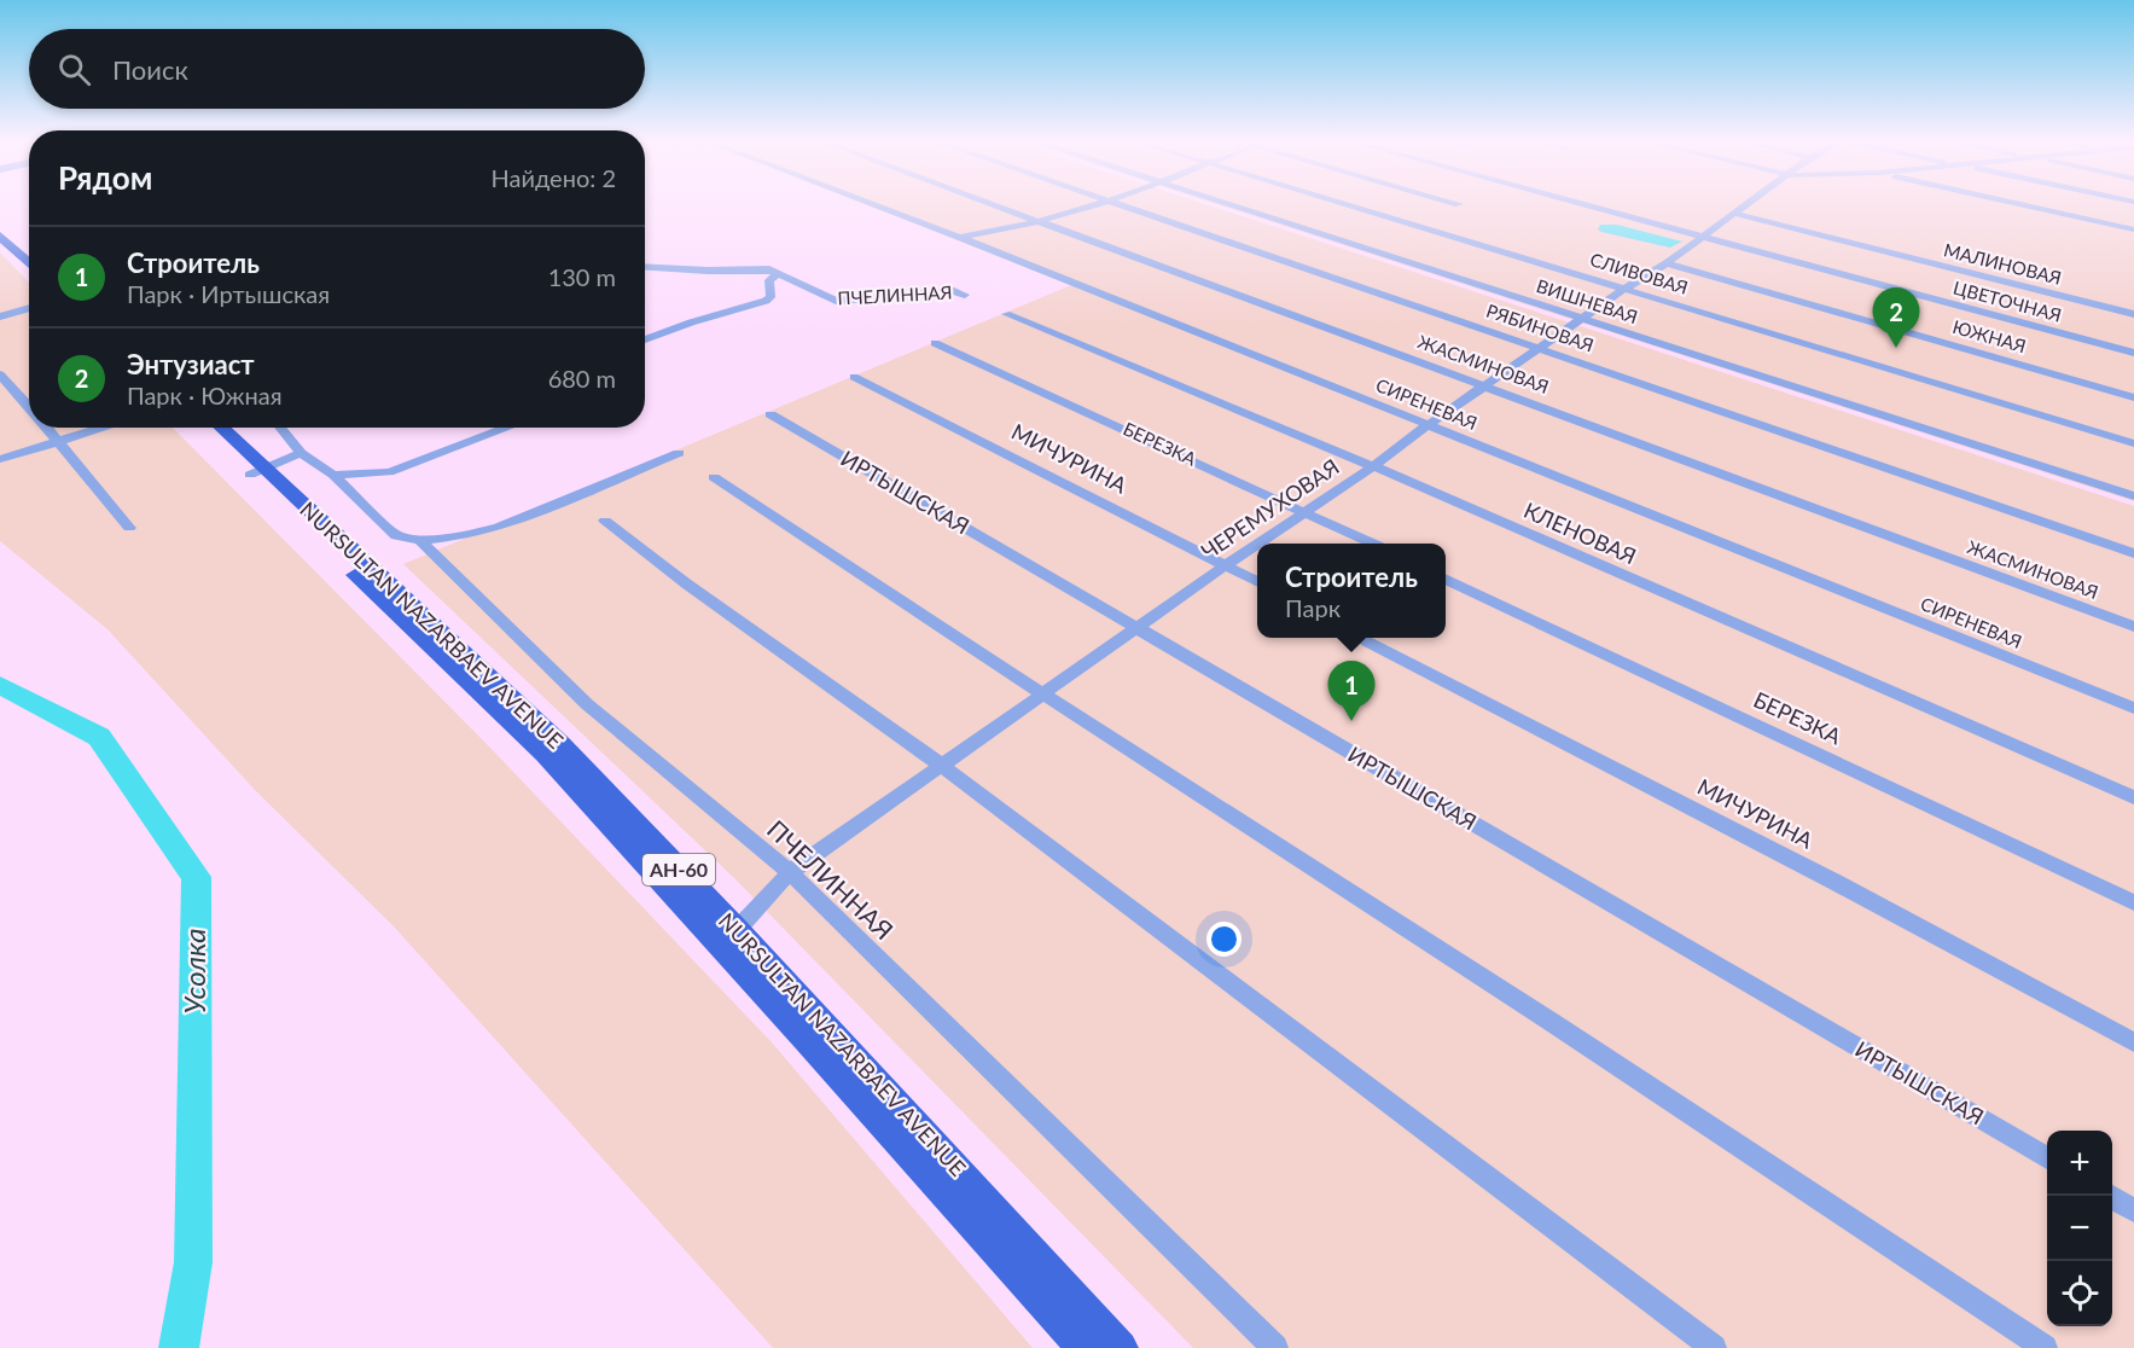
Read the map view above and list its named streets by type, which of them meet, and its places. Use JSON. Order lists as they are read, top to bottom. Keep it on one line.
{"streets":{"main road":["NURSULTAN NAZARBAEV AVENUE","АН-60"],"street":["МАЛИНОВАЯ","СЛИВОВАЯ","ПЧЕЛИННАЯ","ВИШНЕВАЯ","ЦВЕТОЧНАЯ","РЯБИНОВАЯ","ЮЖНАЯ","ЖАСМИНОВАЯ","СИРЕНЕВАЯ","БЕРЕЗКА","МИЧУРИНА","ИРТЫШСКАЯ","ЧЕРЕМУХОВАЯ","КЛЕНОВАЯ"]},"crossings":[["МАЛИНОВАЯ","ЧЕРЕМУХОВАЯ"],["СЛИВОВАЯ","ЧЕРЕМУХОВАЯ"],["ПЧЕЛИННАЯ","ЧЕРЕМУХОВАЯ"],["ВИШНЕВАЯ","ЧЕРЕМУХОВАЯ"],["ЦВЕТОЧНАЯ","ЧЕРЕМУХОВАЯ"],["РЯБИНОВАЯ","ЧЕРЕМУХОВАЯ"],["ЮЖНАЯ","ЧЕРЕМУХОВАЯ"],["ЖАСМИНОВАЯ","ЧЕРЕМУХОВАЯ"],["СИРЕНЕВАЯ","ЧЕРЕМУХОВАЯ"],["БЕРЕЗКА","ЧЕРЕМУХОВАЯ"],["МИЧУРИНА","ЧЕРЕМУХОВАЯ"],["ИРТЫШСКАЯ","ЧЕРЕМУХОВАЯ"],["ЧЕРЕМУХОВАЯ","КЛЕНОВАЯ"],["ЧЕРЕМУХОВАЯ","NURSULTAN NAZARBAEV AVENUE"]],"water":["Усолка"],"page":{"search":"Поиск","heading":["Рядом","Найдено: 2"],"list":[{"mark":"1","name":"Строитель","note":"Парк · Иртышская","value":"130 m"},{"mark":"2","name":"Энтузиаст","note":"Парк · Южная","value":"680 m"}],"pins":["2","1"],"popup":["Строитель","Парк"],"map_buttons":["+","−"]}}
